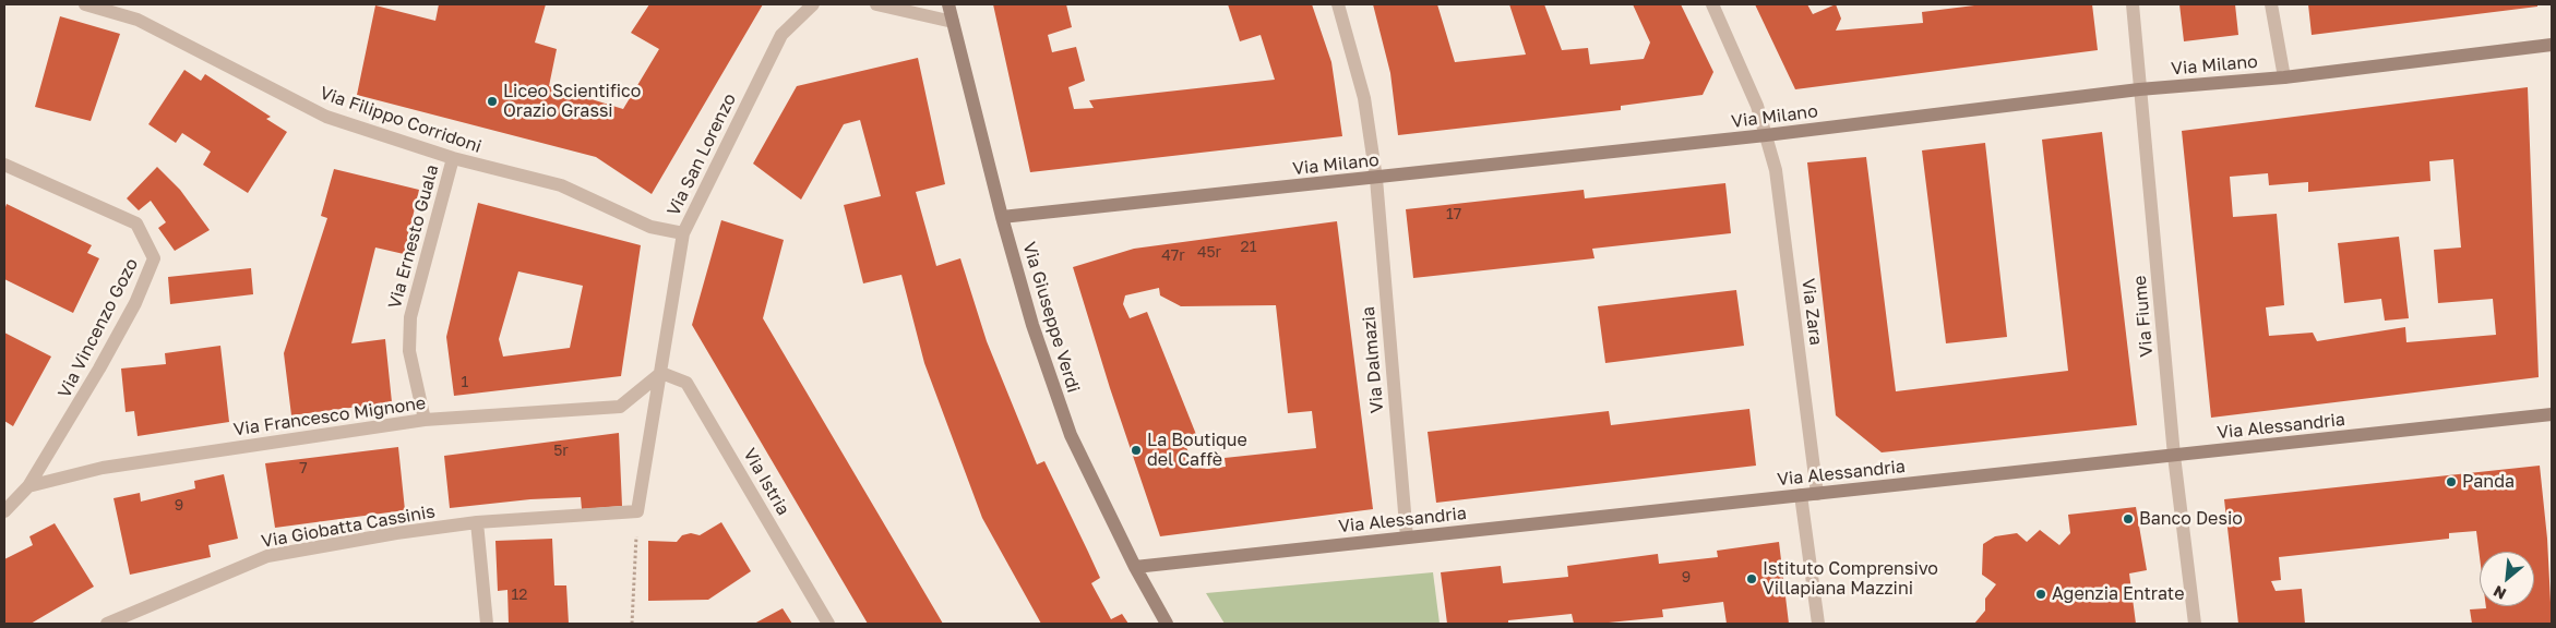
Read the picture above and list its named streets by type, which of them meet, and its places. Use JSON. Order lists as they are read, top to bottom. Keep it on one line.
{"streets":{"street":["Via Milano","Via Filippo Corridoni","Via San Lorenzo","Via Ernesto Guala","Via Zara","Via Fiume","Via Giuseppe Verdi","Via Vincenzo Gozo","Via Dalmazia","Via Francesco Mignone","Via Alessandria","Via Istria","Via Giobatta Cassinis"]},"crossings":[["Via Milano","Via Zara"],["Via Milano","Via Fiume"],["Via Milano","Via Giuseppe Verdi"],["Via Milano","Via Dalmazia"],["Via Filippo Corridoni","Via San Lorenzo"],["Via Filippo Corridoni","Via Ernesto Guala"],["Via San Lorenzo","Via Francesco Mignone"],["Via San Lorenzo","Via Istria"],["Via San Lorenzo","Via Giobatta Cassinis"],["Via Ernesto Guala","Via Francesco Mignone"],["Via Zara","Via Alessandria"],["Via Fiume","Via Alessandria"],["Via Giuseppe Verdi","Via Alessandria"],["Via Vincenzo Gozo","Via Francesco Mignone"],["Via Dalmazia","Via Alessandria"],["Via Francesco Mignone","Via Istria"]],"places":["Liceo Scientifico Orazio Grassi","La Boutique del Caffè","Panda","Banco Desio","Istituto Comprensivo Villapiana Mazzini","Agenzia Entrate"],"house_numbers":["17","21","45r","47r","1","5r","7","9","9","12"],"north":"bottom left"}
